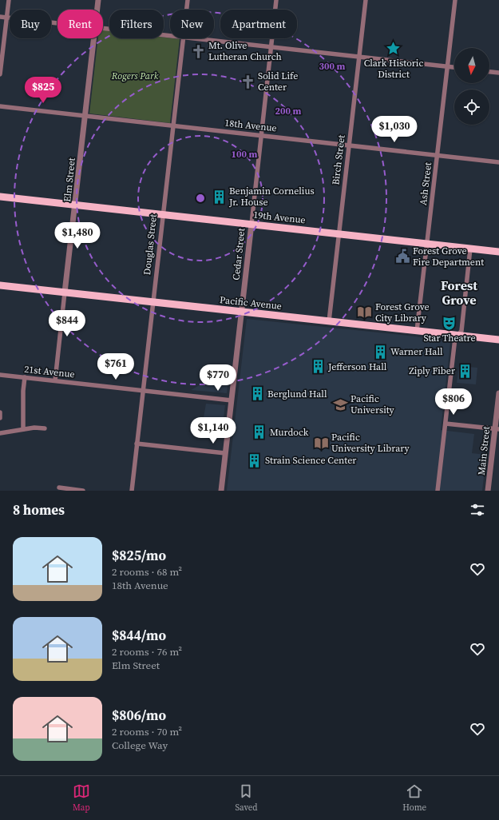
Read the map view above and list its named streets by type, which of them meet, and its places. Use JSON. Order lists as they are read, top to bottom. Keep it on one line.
{"streets":{"main road":["19th Avenue","Pacific Avenue"],"street":["18th Avenue","Birch Street","Elm Street","Ash Street","Douglas Street","Cedar Street","21st Avenue","Main Street"]},"crossings":[["18th Avenue","Birch Street"],["18th Avenue","Elm Street"],["18th Avenue","Ash Street"],["18th Avenue","Douglas Street"],["18th Avenue","Cedar Street"],["Birch Street","19th Avenue"],["Birch Street","Pacific Avenue"],["Elm Street","19th Avenue"],["Elm Street","Pacific Avenue"],["Elm Street","21st Avenue"],["Ash Street","19th Avenue"],["Ash Street","Pacific Avenue"],["19th Avenue","Douglas Street"],["19th Avenue","Cedar Street"],["Douglas Street","Pacific Avenue"],["Douglas Street","21st Avenue"],["Cedar Street","Pacific Avenue"],["Cedar Street","21st Avenue"]],"districts":["Forest Grove"],"parks":["Rogers Park"],"places":{"place":["Clark Historic District"],"church":["Mt. Olive Lutheran Church","Solid Life Center"],"building":["Benjamin Cornelius Jr. House","Warner Hall","Jefferson Hall","Ziply Fiber","Berglund Hall","Murdock","Strain Science Center"],"public building":["Forest Grove Fire Department"],"library":["Forest Grove City Library","Pacific University Library"],"theatre":["Star Theatre"],"school or university":["Pacific University"]},"north":"bottom","page":{"chip":["Buy","Rent","Filters","New","Apartment"],"price":["$825","$1,030","$1,480","$844","$761","$770","$806","$1,140"],"heading":"8 homes","list":[{"name":"$825/mo","note":"2 rooms · 68 m² · 18th Avenue"},{"name":"$844/mo","note":"2 rooms · 76 m² · Elm Street"},{"name":"$806/mo","note":"2 rooms · 70 m² · College Way"}],"tabs":["Map","Saved","Home"]},"rings":["300 m","200 m","100 m"]}
